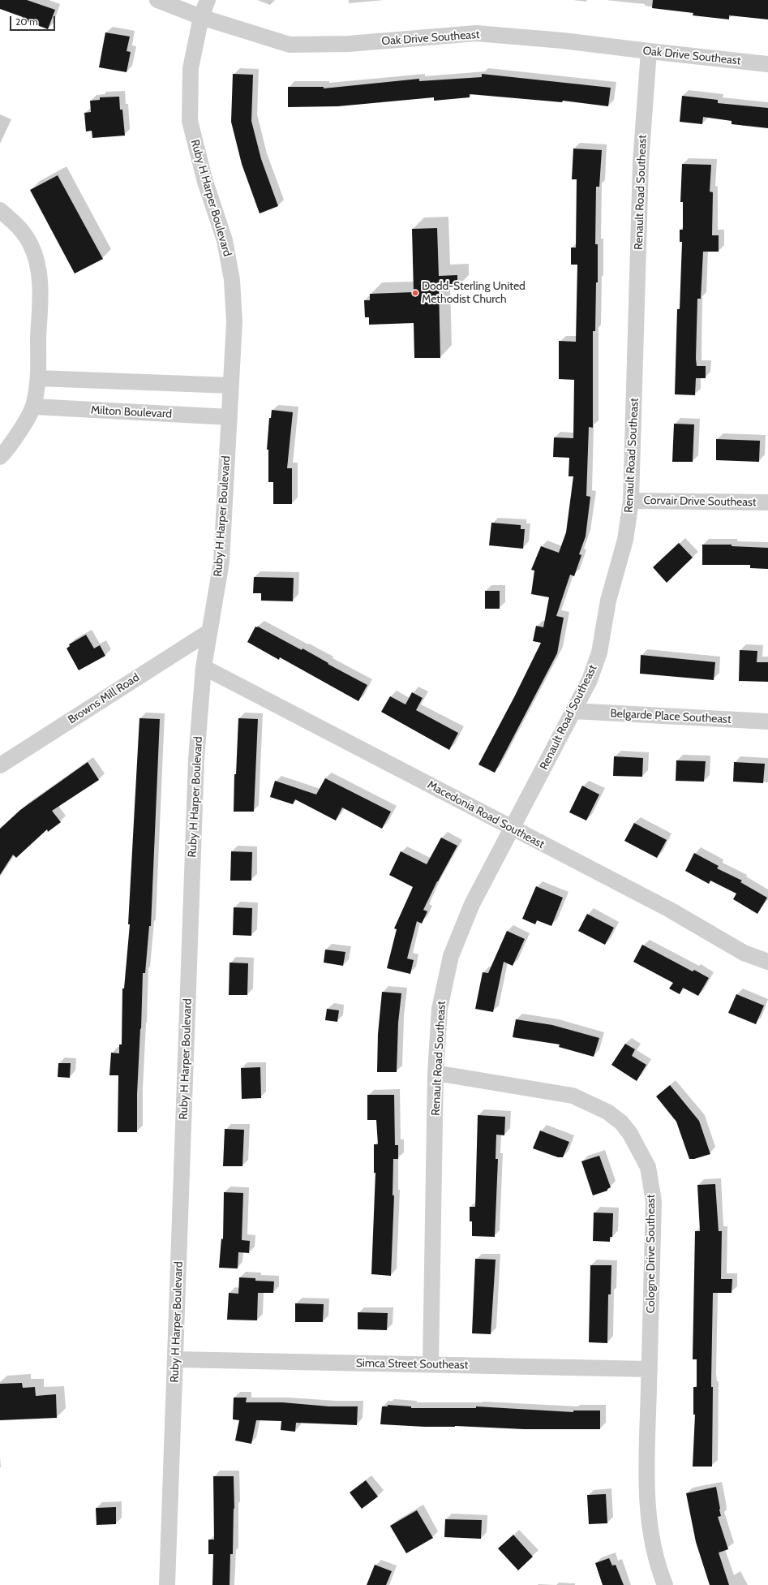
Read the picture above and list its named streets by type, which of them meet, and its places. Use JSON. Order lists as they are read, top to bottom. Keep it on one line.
{"streets":{"street":["Oak Drive Southeast","Renault Road Southeast","Ruby H Harper Boulevard","Milton Boulevard","Corvair Drive Southeast","Browns Mill Road","Belgarde Place Southeast","Macedonia Road Southeast","Cologne Drive Southeast","Simca Street Southeast"]},"crossings":[["Oak Drive Southeast","Renault Road Southeast"],["Oak Drive Southeast","Ruby H Harper Boulevard"],["Renault Road Southeast","Corvair Drive Southeast"],["Renault Road Southeast","Belgarde Place Southeast"],["Renault Road Southeast","Macedonia Road Southeast"],["Renault Road Southeast","Cologne Drive Southeast"],["Renault Road Southeast","Simca Street Southeast"],["Ruby H Harper Boulevard","Milton Boulevard"],["Ruby H Harper Boulevard","Browns Mill Road"],["Ruby H Harper Boulevard","Macedonia Road Southeast"],["Ruby H Harper Boulevard","Simca Street Southeast"],["Cologne Drive Southeast","Simca Street Southeast"]],"places":["Dodd-Sterling United Methodist Church"],"scale_bar":"20 m"}
